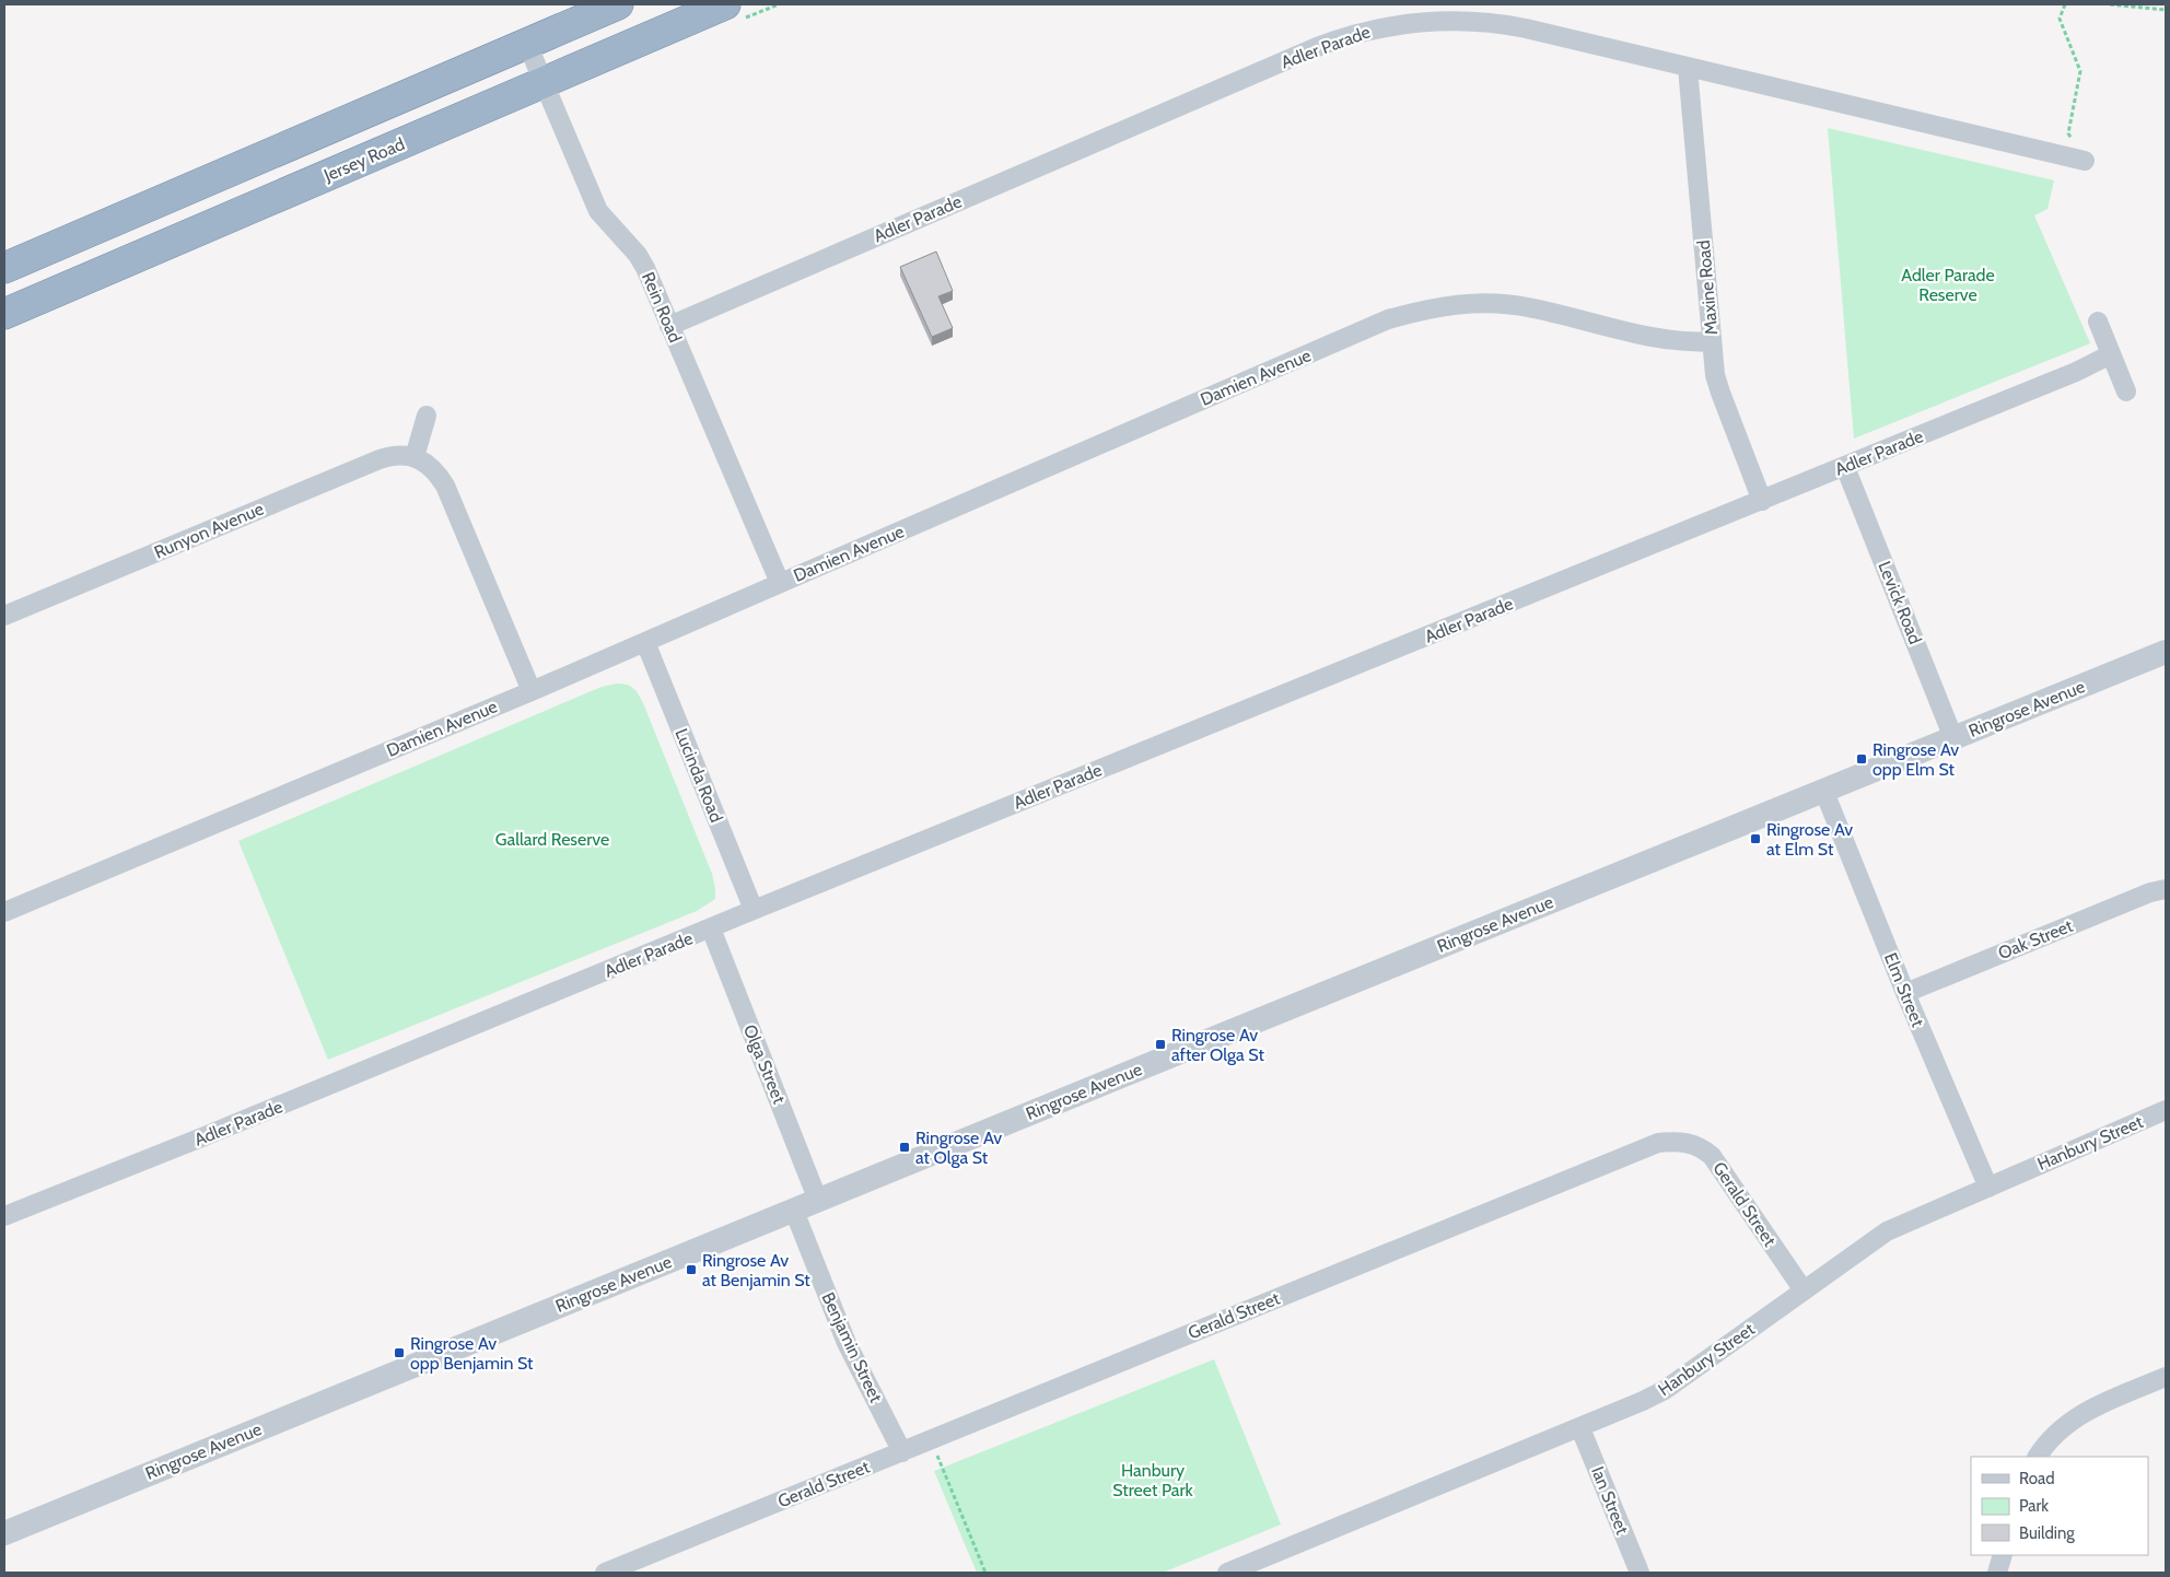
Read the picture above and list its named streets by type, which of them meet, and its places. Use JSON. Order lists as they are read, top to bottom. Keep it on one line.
{"streets":{"highway":["Jersey Road"],"street":["Adler Parade","Maxine Road","Rein Road","Damien Avenue","Runyon Avenue","Levick Road","Ringrose Avenue","Lucinda Road","Oak Street","Elm Street","Olga Street","Hanbury Street","Gerald Street","Benjamin Street","Ian Street"]},"crossings":[["Adler Parade","Maxine Road"],["Adler Parade","Rein Road"],["Adler Parade","Levick Road"],["Adler Parade","Lucinda Road"],["Adler Parade","Olga Street"],["Jersey Road","Rein Road"],["Maxine Road","Damien Avenue"],["Rein Road","Damien Avenue"],["Damien Avenue","Lucinda Road"],["Levick Road","Ringrose Avenue"],["Ringrose Avenue","Elm Street"],["Ringrose Avenue","Olga Street"],["Ringrose Avenue","Benjamin Street"],["Oak Street","Elm Street"],["Elm Street","Hanbury Street"],["Hanbury Street","Gerald Street"],["Hanbury Street","Ian Street"],["Gerald Street","Benjamin Street"]],"parks":["Adler Parade Reserve","Gallard Reserve","Hanbury Street Park"],"places":{"transit":["Ringrose Av opp Elm St","Ringrose Av at Elm St","Ringrose Av after Olga St","Ringrose Av at Olga St","Ringrose Av at Benjamin St","Ringrose Av opp Benjamin St"]},"legend":["Road","Park","Building"]}
